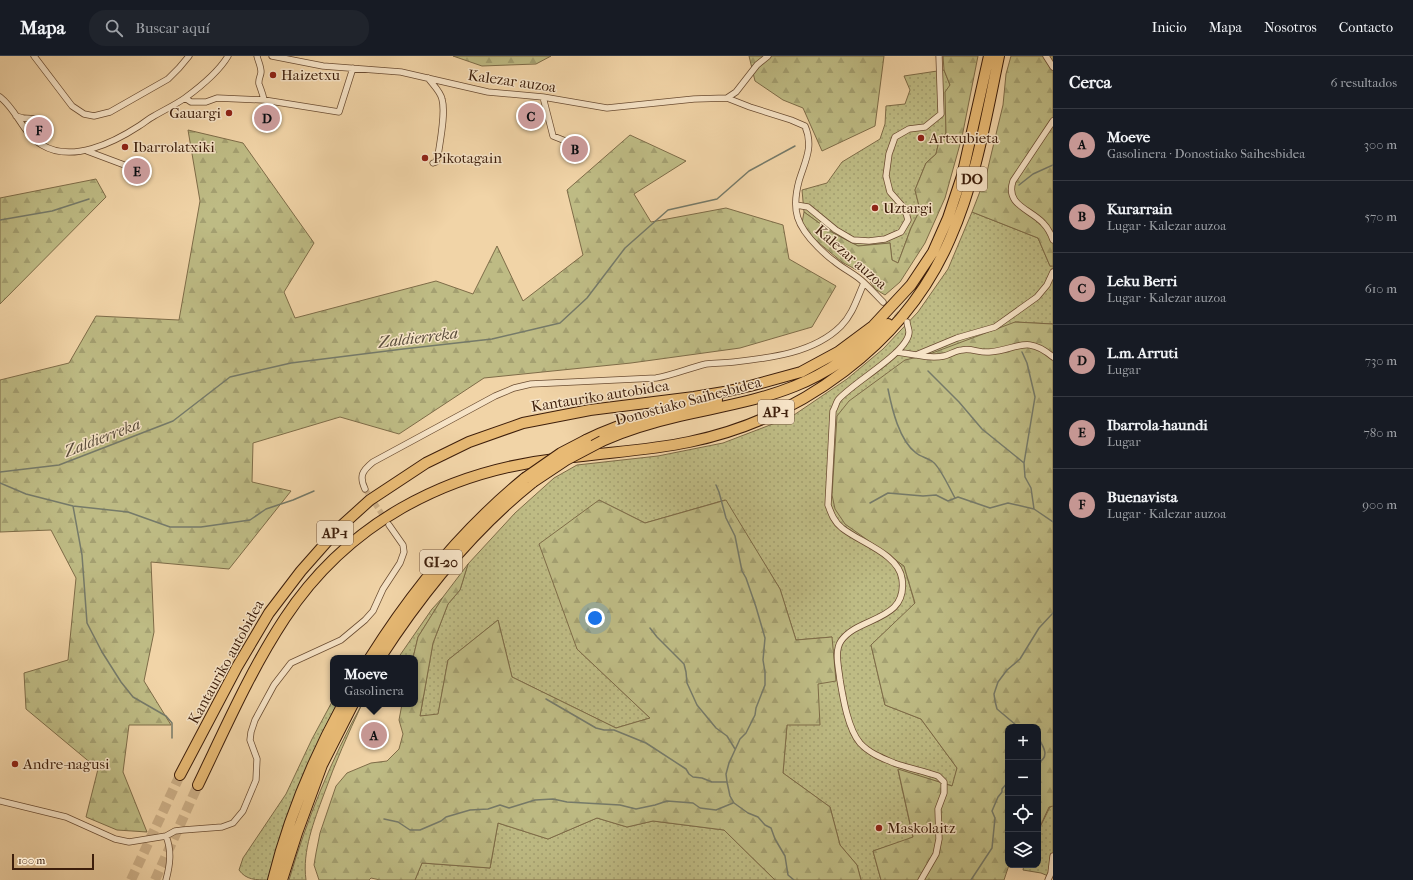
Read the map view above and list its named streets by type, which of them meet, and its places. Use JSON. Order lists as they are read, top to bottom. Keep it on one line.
{"streets":{"highway":["DO","Kantauriko autobidea","Donostiako Saihesbidea","AP-1","GI-20"],"street":["Kalezar auzoa"]},"crossings":[["DO","Kantauriko autobidea"],["DO","Donostiako Saihesbidea"],["Kantauriko autobidea","Donostiako Saihesbidea"]],"water":["Zaldierreka"],"places":["Haizetxu","Gauargi","Artxubieta","Ibarrolatxiki","Pikotagain","Uztargi","Andre-nagusi","Maskolaitz"],"scale_bar":"100 m","page":{"header":"Mapa","search":"Buscar aquí","nav":["Inicio","Mapa","Nosotros","Contacto"],"heading":["Cerca","6 resultados"],"pins":["C","D","F","B","E","A"],"list":[{"mark":"A","name":"Moeve","note":"Gasolinera · Donostiako Saihesbidea","value":"300 m"},{"mark":"B","name":"Kurarrain","note":"Lugar · Kalezar auzoa","value":"570 m"},{"mark":"C","name":"Leku Berri","note":"Lugar · Kalezar auzoa","value":"610 m"},{"mark":"D","name":"L.m. Arruti","note":"Lugar","value":"730 m"},{"mark":"E","name":"Ibarrola-haundi","note":"Lugar","value":"780 m"},{"mark":"F","name":"Buenavista","note":"Lugar · Kalezar auzoa","value":"900 m"}],"popup":["Moeve","Gasolinera"],"map_buttons":["+","−"],"scale":"100 m"}}
